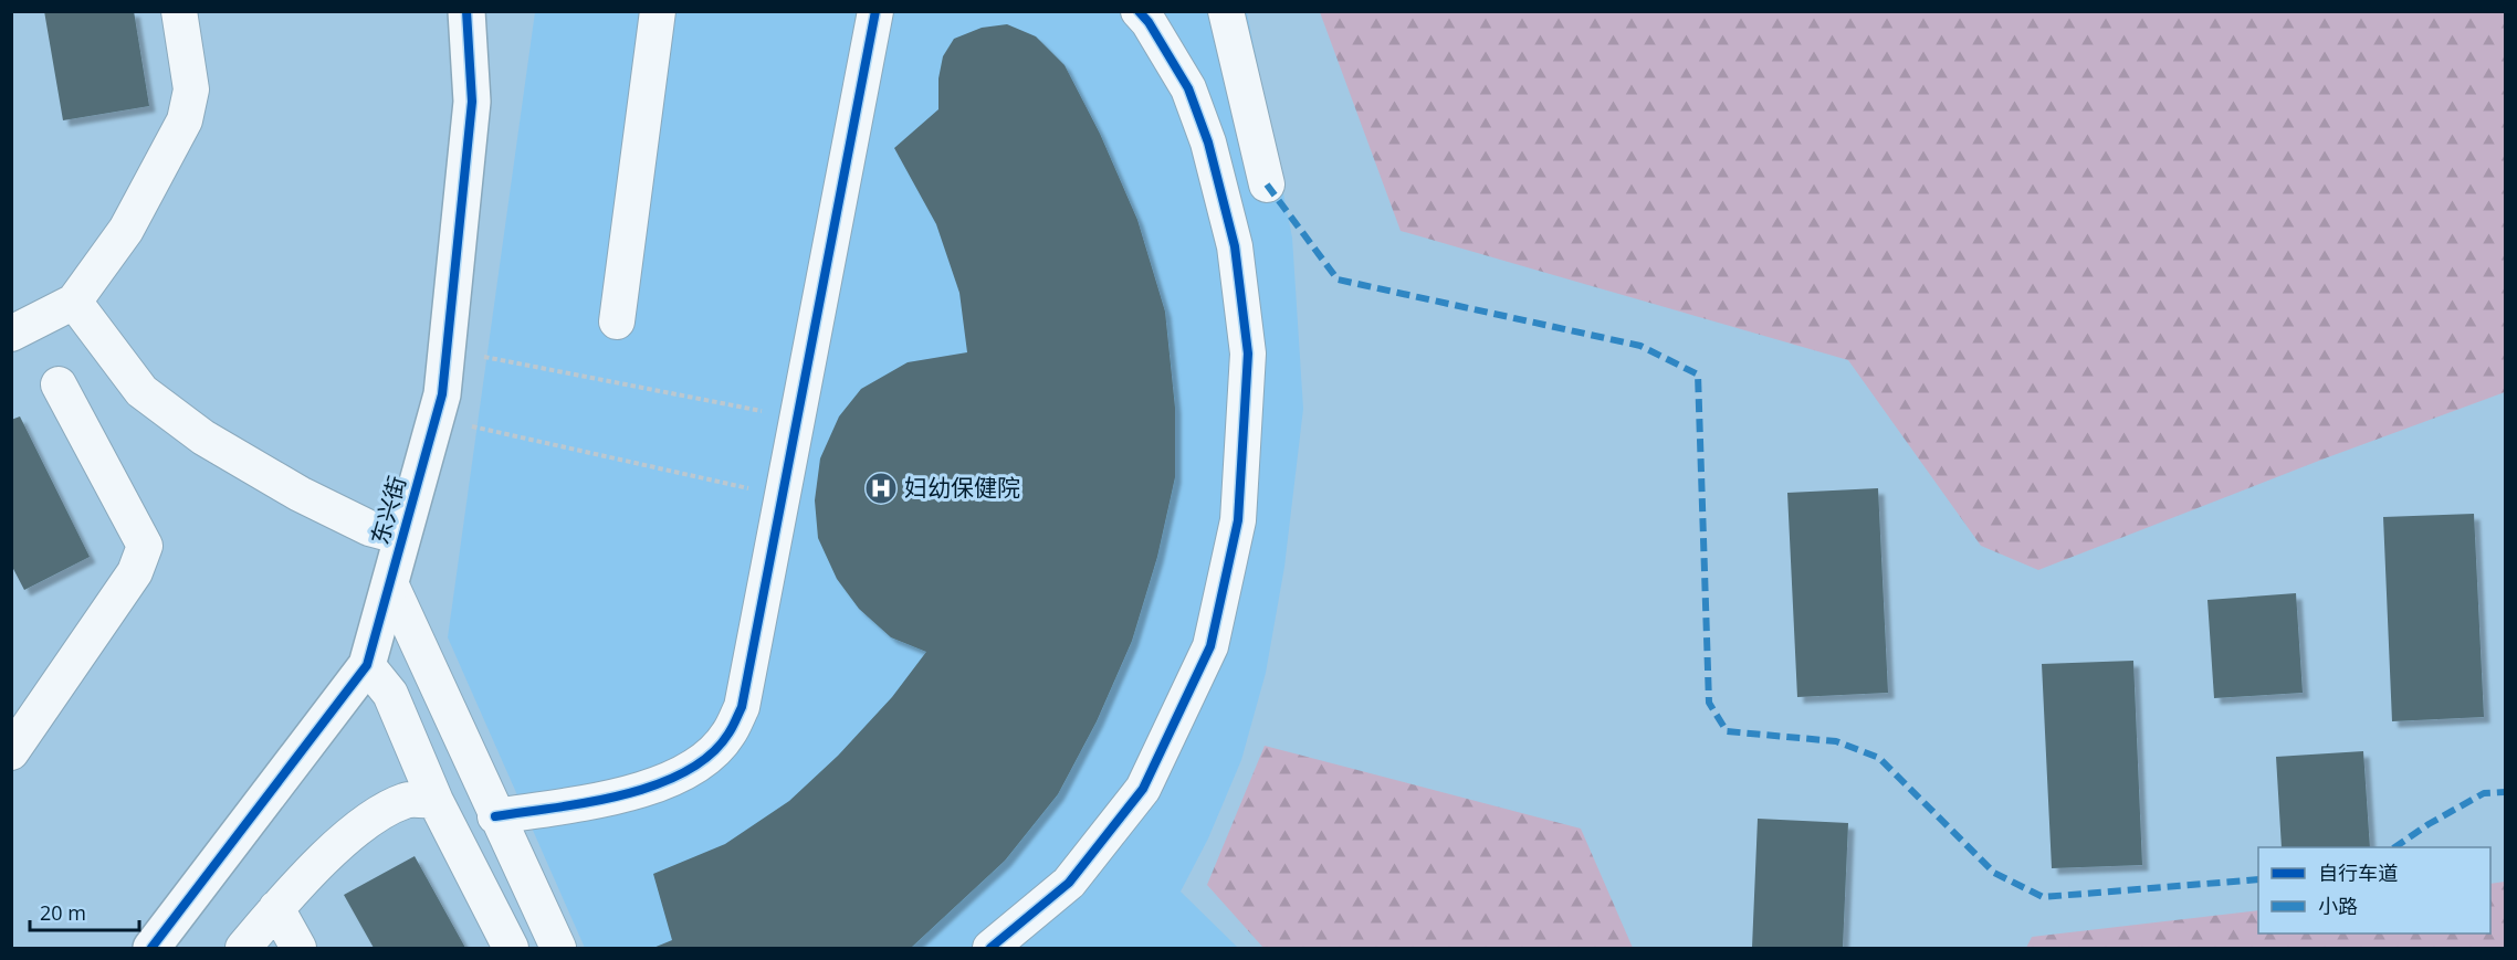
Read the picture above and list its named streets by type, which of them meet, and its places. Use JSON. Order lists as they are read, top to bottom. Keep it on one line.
{"streets":{"street":["东兴街"]},"places":{"hospital":["妇幼保健院"]},"legend":["自行车道","小路"],"scale_bar":"20 m"}
